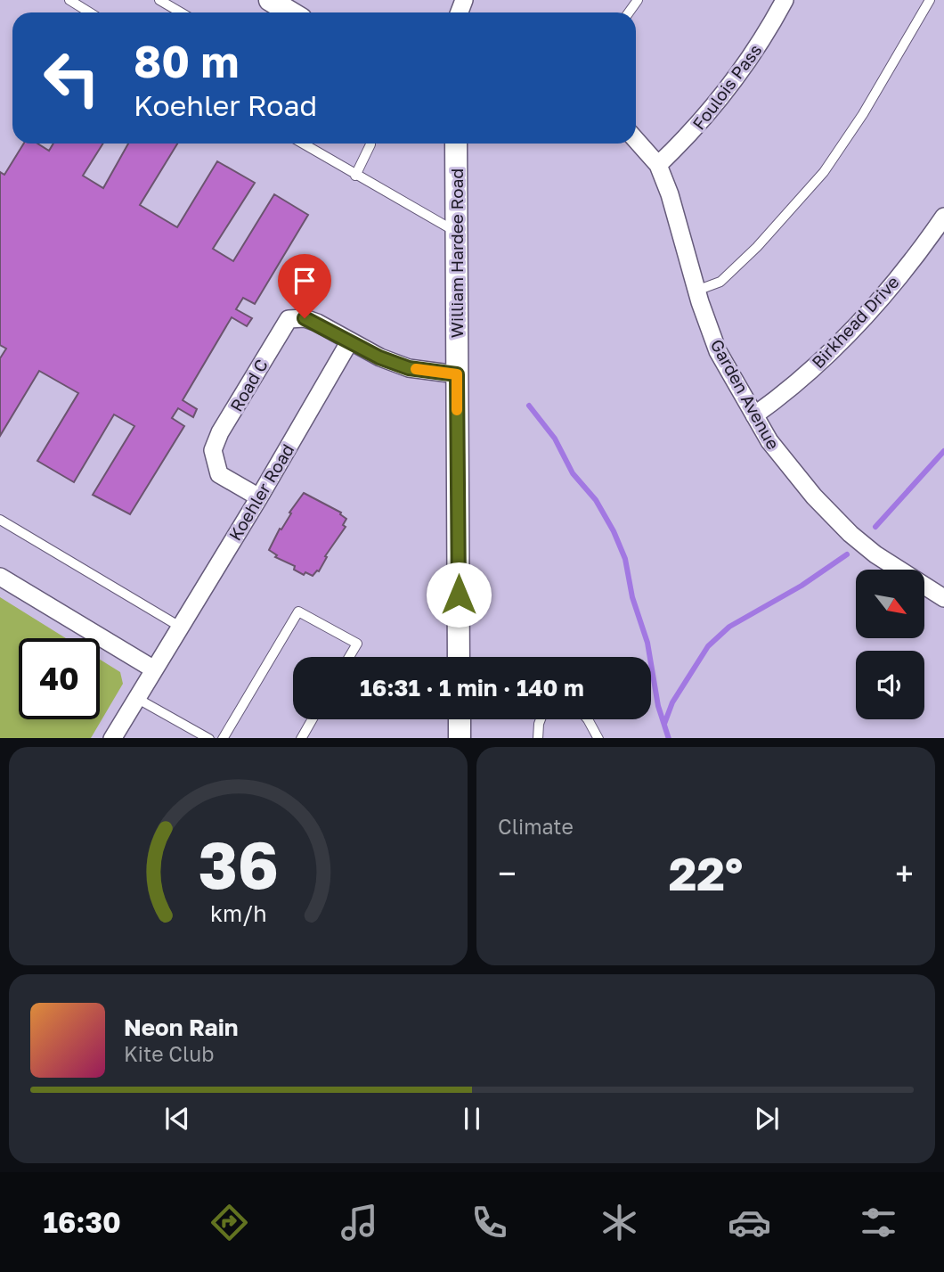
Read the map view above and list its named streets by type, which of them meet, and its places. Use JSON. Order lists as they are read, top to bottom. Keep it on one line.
{"streets":{"street":["Foulois Pass","William Hardee Road","Birkhead Drive","Road C","Garden Avenue","Koehler Road"]},"crossings":[["Foulois Pass","Garden Avenue"],["Birkhead Drive","Garden Avenue"],["Road C","Koehler Road"]],"north":"bottom right","page":{"turn":["80 m","Koehler Road"],"limit":"40","trip":"16:31 · 1 min · 140 m","tile":"Climate","heat":["−","22°","+"],"song":["Neon Rain","Kite Club"],"tabs":"16:30","gauge":["36","km/h"]}}
